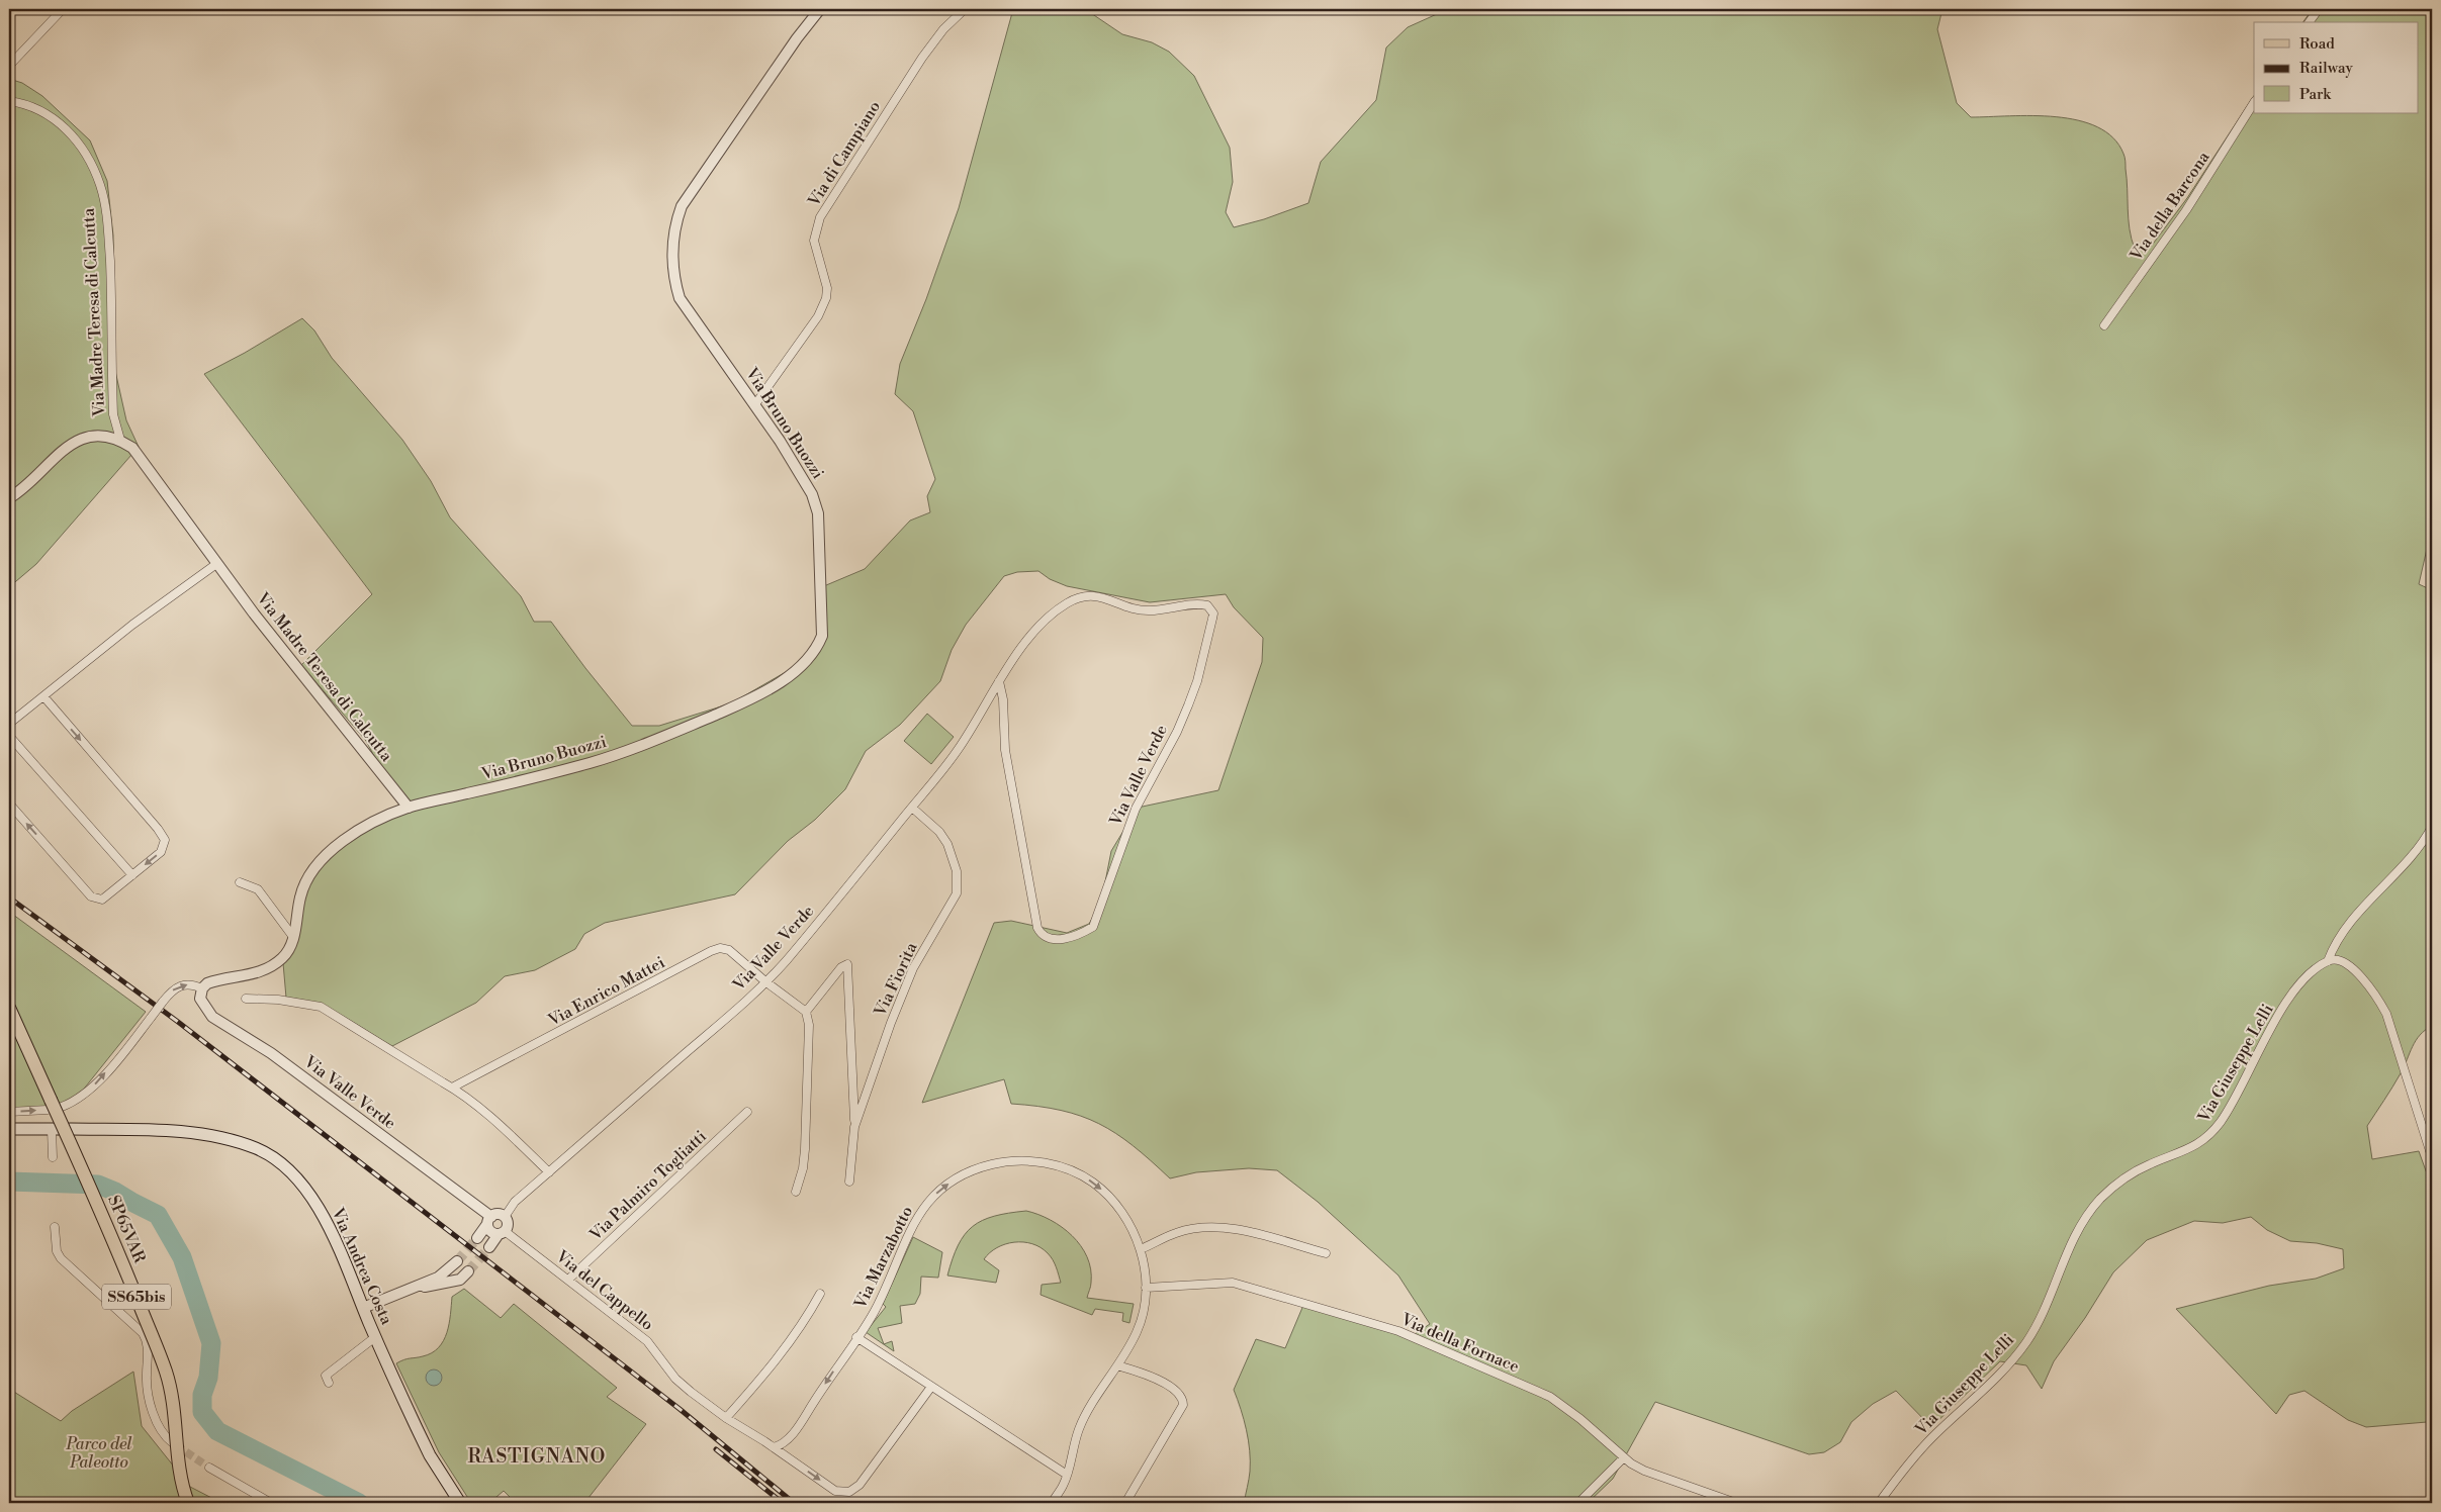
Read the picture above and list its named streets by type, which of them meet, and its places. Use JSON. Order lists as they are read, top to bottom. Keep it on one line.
{"streets":{"main road":["SP65VAR","Via Andrea Costa","SS65bis"],"street":["Via di Campiano","Via della Barcona","Via Madre Teresa di Calcutta","Via Bruno Buozzi","Via Valle Verde","Via Fiorita","Via Enrico Mattei","Via Giuseppe Lelli","Via Palmiro Togliatti","Via Marzabotto","Via del Cappello","Via della Fornace"]},"crossings":[["Via di Campiano","Via Bruno Buozzi"],["Via Madre Teresa di Calcutta","Via Bruno Buozzi"],["Via Bruno Buozzi","Via Valle Verde"],["Via Bruno Buozzi","SP65VAR"],["Via Valle Verde","Via Fiorita"],["Via Valle Verde","Via Enrico Mattei"],["Via Valle Verde","Via del Cappello"],["Via Palmiro Togliatti","Via del Cappello"],["Via Marzabotto","Via della Fornace"]],"districts":["RASTIGNANO"],"parks":["Parco del Paleotto"],"legend":["Road","Railway","Park"]}
